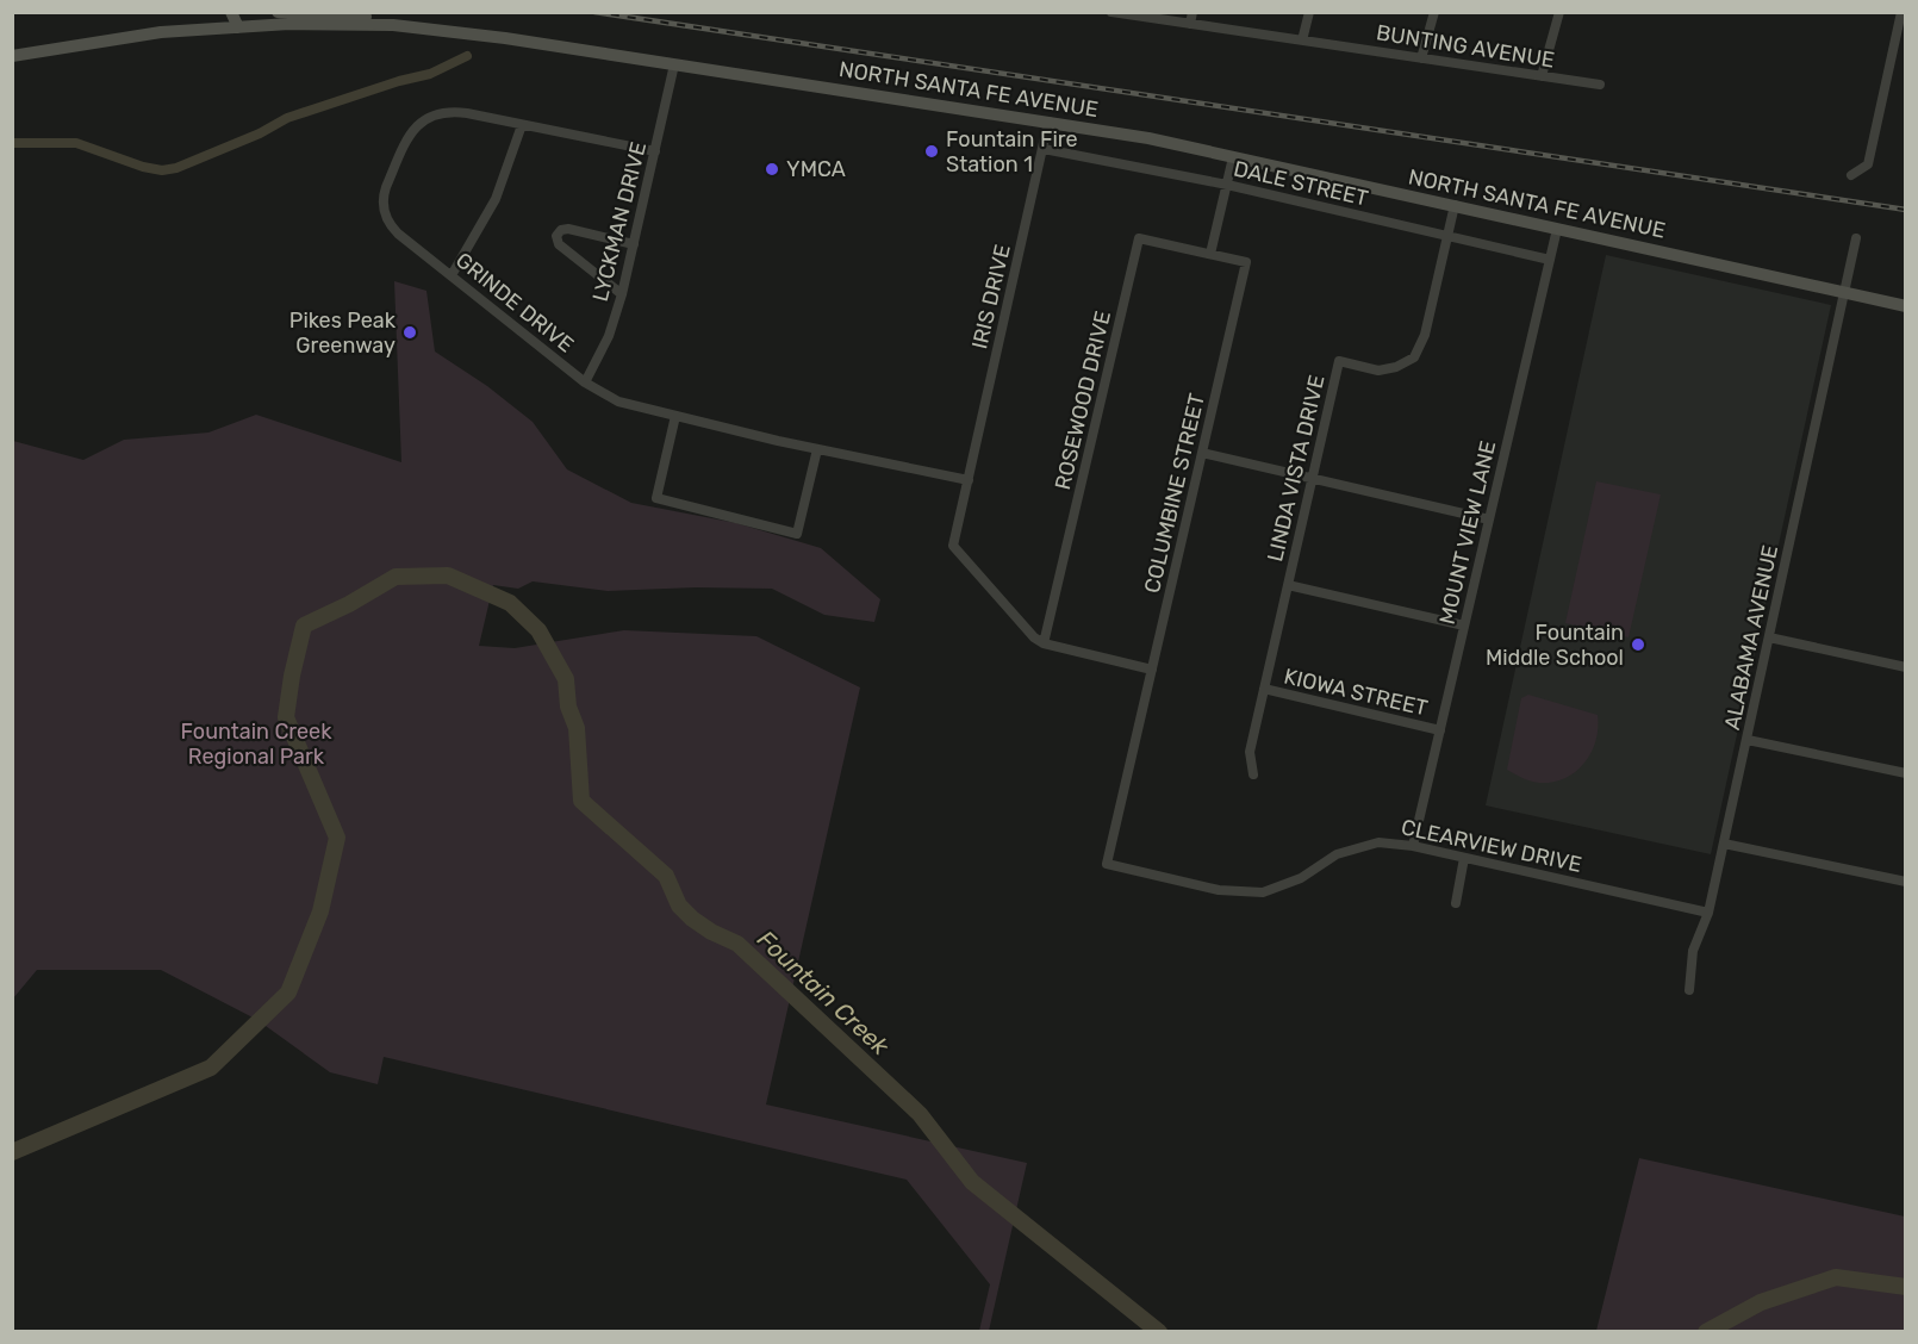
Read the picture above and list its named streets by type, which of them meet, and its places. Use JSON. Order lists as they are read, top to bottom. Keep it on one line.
{"streets":{"main road":["NORTH SANTA FE AVENUE"],"street":["BUNTING AVENUE","DALE STREET","LYCKMAN DRIVE","IRIS DRIVE","GRINDE DRIVE","ROSEWOOD DRIVE","LINDA VISTA DRIVE","COLUMBINE STREET","MOUNT VIEW LANE","ALABAMA AVENUE","KIOWA STREET","CLEARVIEW DRIVE"]},"crossings":[["NORTH SANTA FE AVENUE","LYCKMAN DRIVE"],["NORTH SANTA FE AVENUE","IRIS DRIVE"],["NORTH SANTA FE AVENUE","LINDA VISTA DRIVE"],["NORTH SANTA FE AVENUE","MOUNT VIEW LANE"],["NORTH SANTA FE AVENUE","ALABAMA AVENUE"],["DALE STREET","IRIS DRIVE"],["DALE STREET","LINDA VISTA DRIVE"],["DALE STREET","MOUNT VIEW LANE"],["LYCKMAN DRIVE","GRINDE DRIVE"],["IRIS DRIVE","GRINDE DRIVE"],["ROSEWOOD DRIVE","COLUMBINE STREET"],["LINDA VISTA DRIVE","KIOWA STREET"],["COLUMBINE STREET","CLEARVIEW DRIVE"],["MOUNT VIEW LANE","KIOWA STREET"],["MOUNT VIEW LANE","CLEARVIEW DRIVE"],["ALABAMA AVENUE","CLEARVIEW DRIVE"]],"water":["Fountain Creek"],"parks":["Fountain Creek Regional Park"],"places":["Fountain Fire Station 1","YMCA","Pikes Peak Greenway","Fountain Middle School"]}
